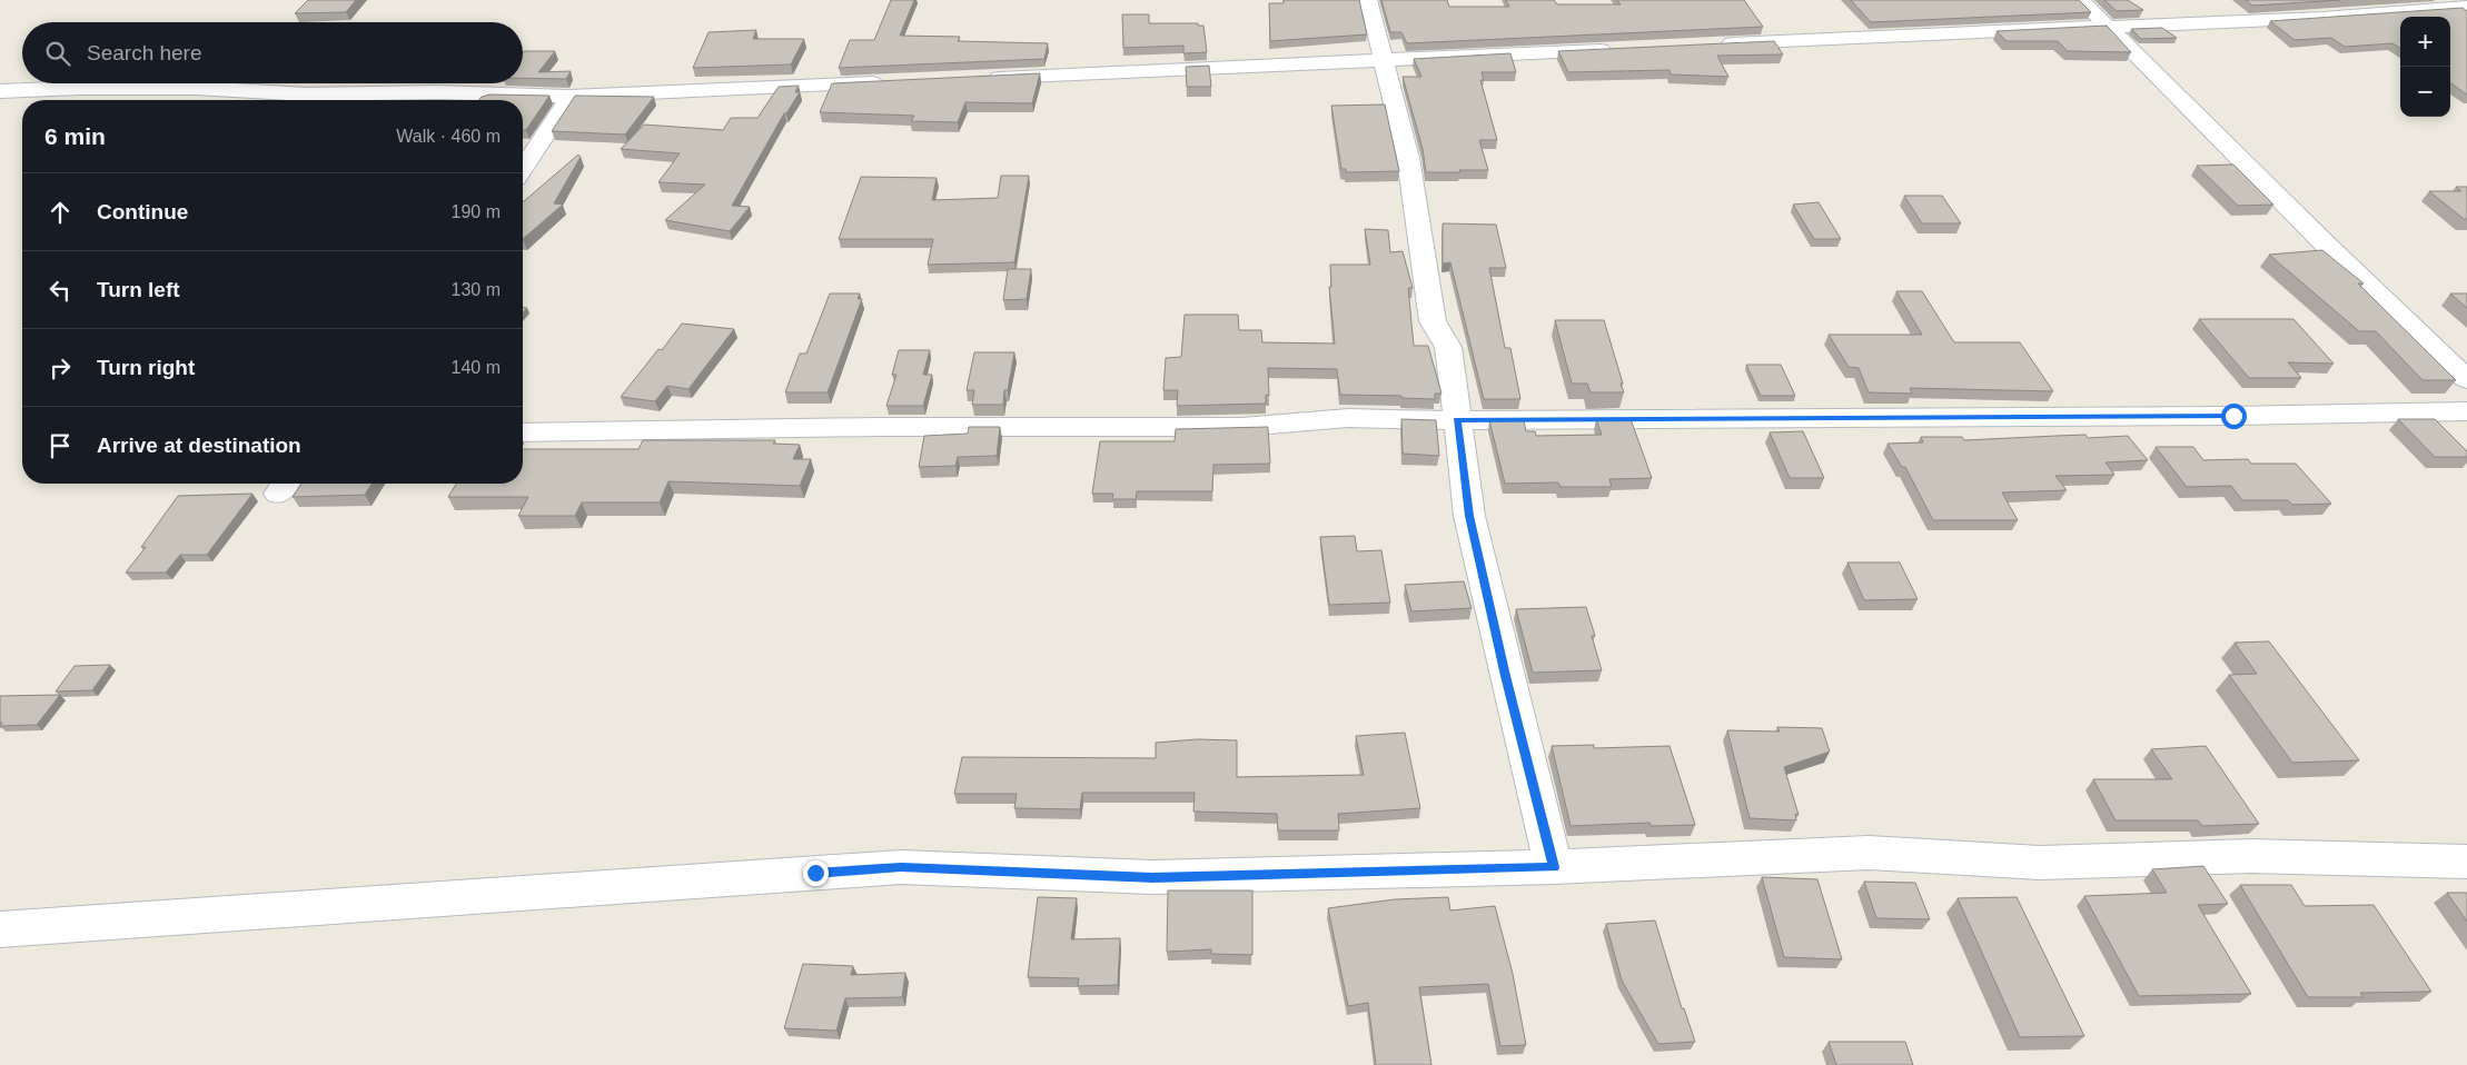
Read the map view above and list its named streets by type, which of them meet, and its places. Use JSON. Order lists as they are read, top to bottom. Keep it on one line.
{"page":{"map_buttons":["+","−"],"search":"Search here","heading":["6 min","Walk · 460 m"],"list":[["Continue","190 m"],["Turn left","130 m"],["Turn right","140 m"],"Arrive at destination"]}}
